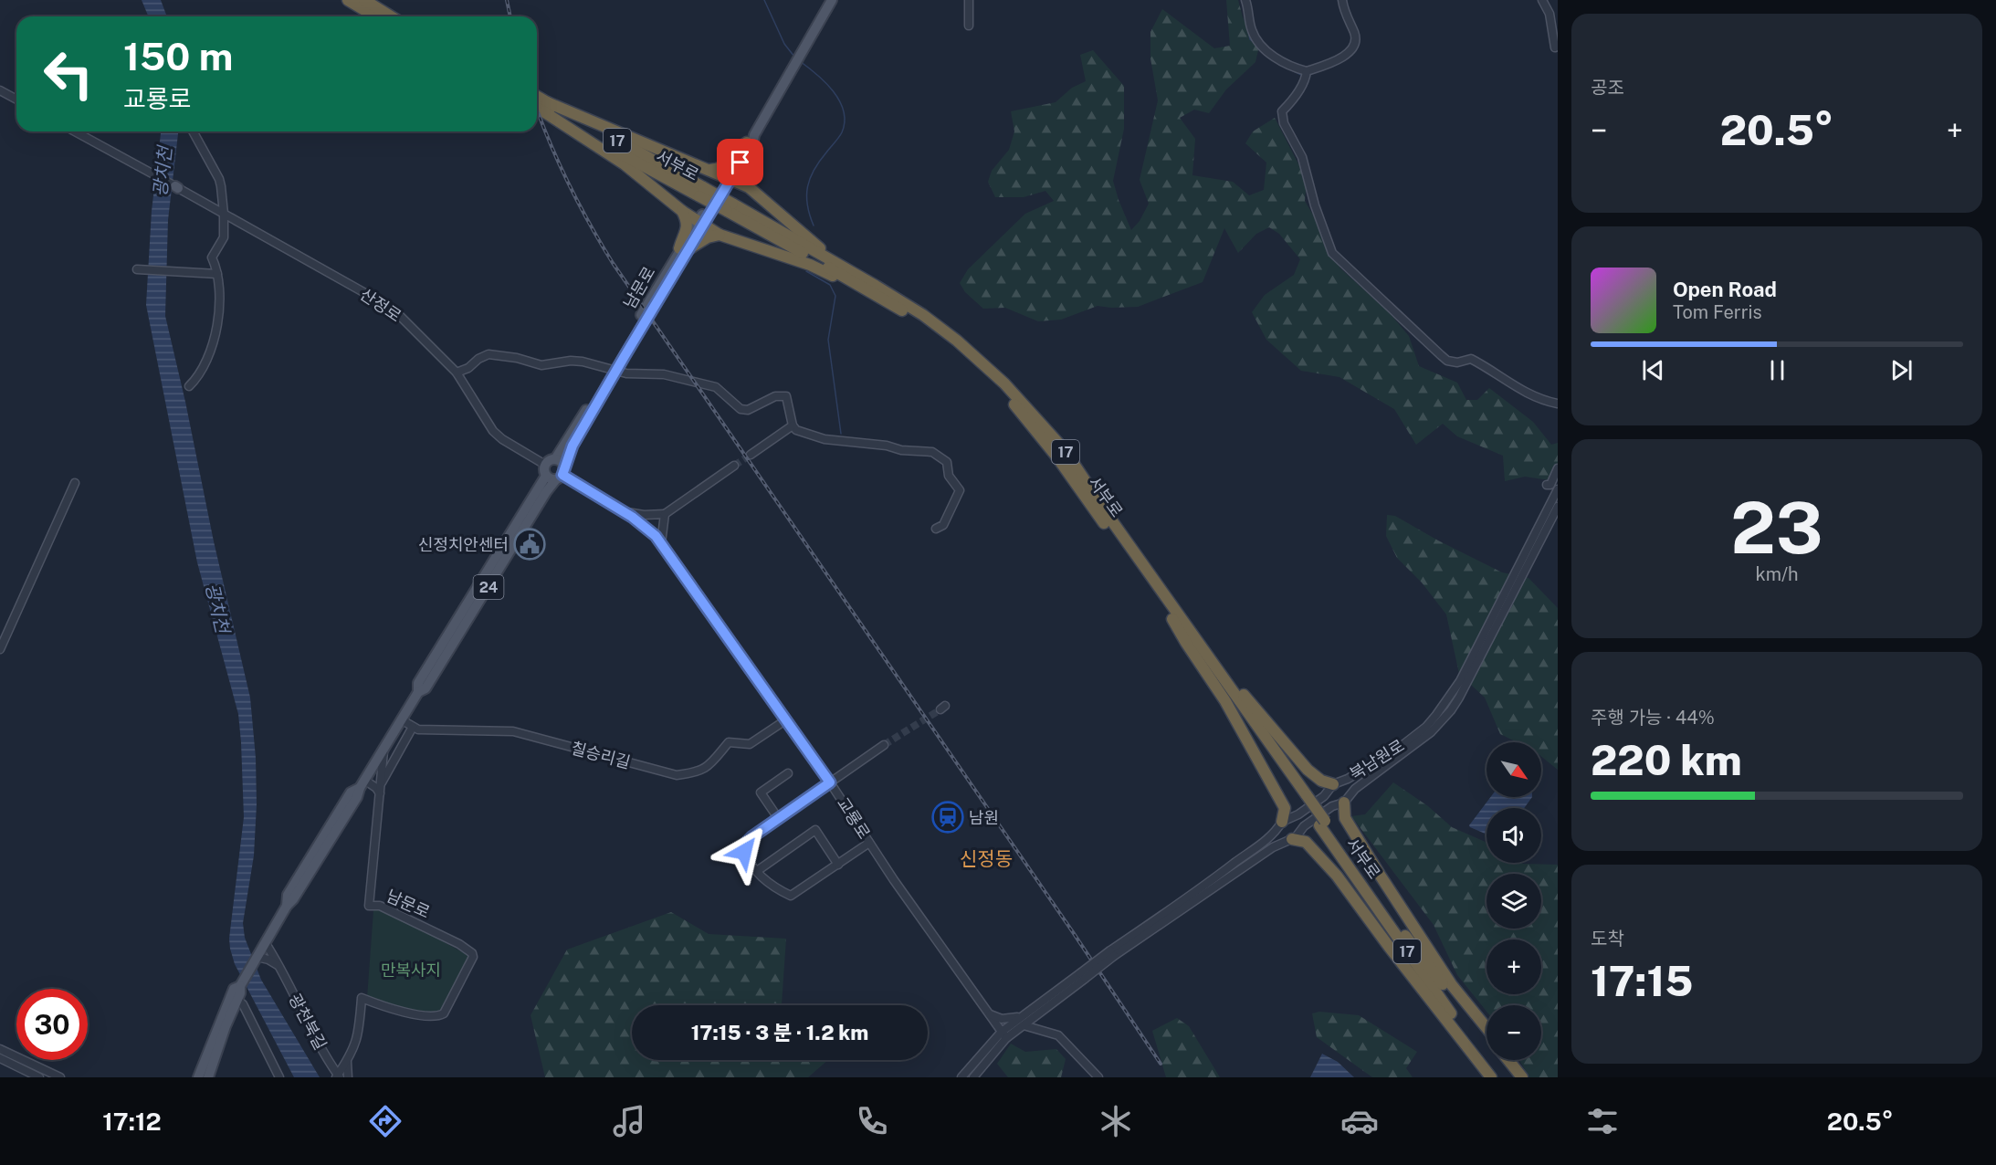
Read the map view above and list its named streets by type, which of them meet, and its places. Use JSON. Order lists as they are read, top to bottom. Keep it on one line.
{"streets":{"highway":["17","서부로"],"main road":["남문로","24"],"street":["산정로","칠승리길","북남원로","교룡로","광천북길"]},"crossings":[["남문로","산정로"],["남문로","칠승리길"],["남문로","교룡로"],["남문로","광천북길"],["산정로","교룡로"],["칠승리길","교룡로"]],"districts":["신정동"],"water":["광치천"],"parks":["만복사지"],"places":{"public building":["신정치안센터"],"station":["남원"]},"north":"bottom right","page":{"tile":["공조",["23","km/h"],["주행 가능 · 44%","220 km"],["도착","17:15"]],"turn":["150 m","교룡로"],"heat":["−","20.5°","+"],"song":["Open Road","Tom Ferris"],"map_buttons":["+","−"],"limit":"30","trip":"17:15 · 3 분 · 1.2 km","tabs":["17:12","20.5°"]}}
